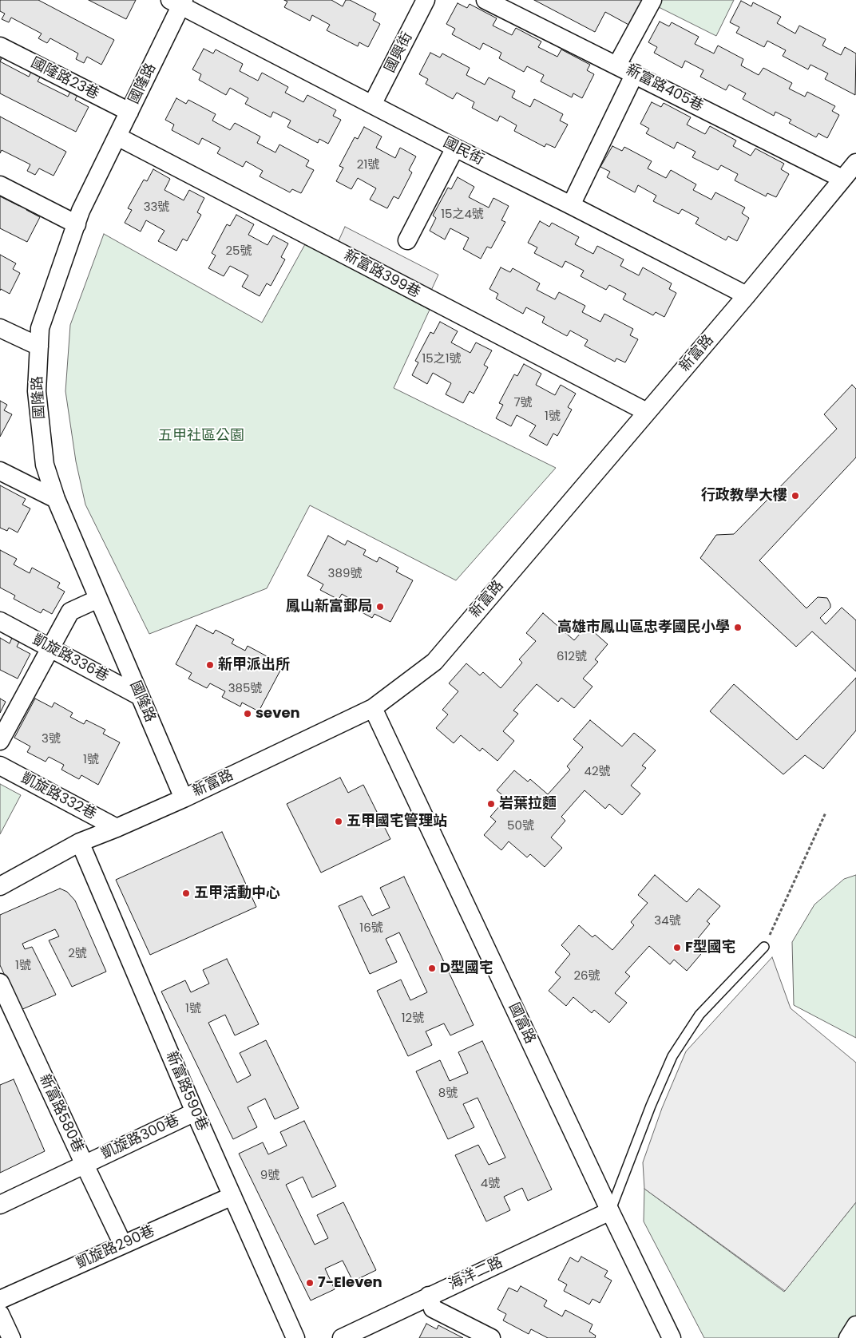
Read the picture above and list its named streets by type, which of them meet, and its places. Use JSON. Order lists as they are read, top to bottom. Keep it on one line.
{"streets":{"street":["國興街","國隆路23巷","國隆路","新富路405巷","國民街","新富路399巷","新富路","凱旋路336巷","凱旋路332巷","國富路","新富路590巷","新富路580巷","凱旋路300巷","凱旋路290巷","海洋二路"]},"crossings":[["國興街","國民街"],["國隆路23巷","國隆路"],["國隆路","國民街"],["國隆路","新富路399巷"],["國隆路","新富路"],["國隆路","凱旋路336巷"],["新富路405巷","新富路"],["國民街","新富路"],["新富路399巷","新富路"],["新富路","凱旋路332巷"],["新富路","國富路"],["新富路","新富路590巷"],["國富路","海洋二路"],["新富路590巷","凱旋路300巷"],["新富路590巷","凱旋路290巷"],["新富路580巷","凱旋路300巷"],["新富路580巷","凱旋路290巷"]],"parks":["五甲社區公園"],"places":["行政教學大樓","鳳山新富郵局","高雄市鳳山區忠孝國民小學","新甲派出所","seven","岩葉拉麵","五甲國宅管理站","五甲活動中心","F型國宅","D型國宅","7-Eleven"],"house_numbers":["21號","33號","15之4號","25號","15之1號","7號","1號","389號","612號","385號","3號","1號","42號","50號","34號","16號","2號","1號","26號","1號","12號","8號","9號","4號"]}
